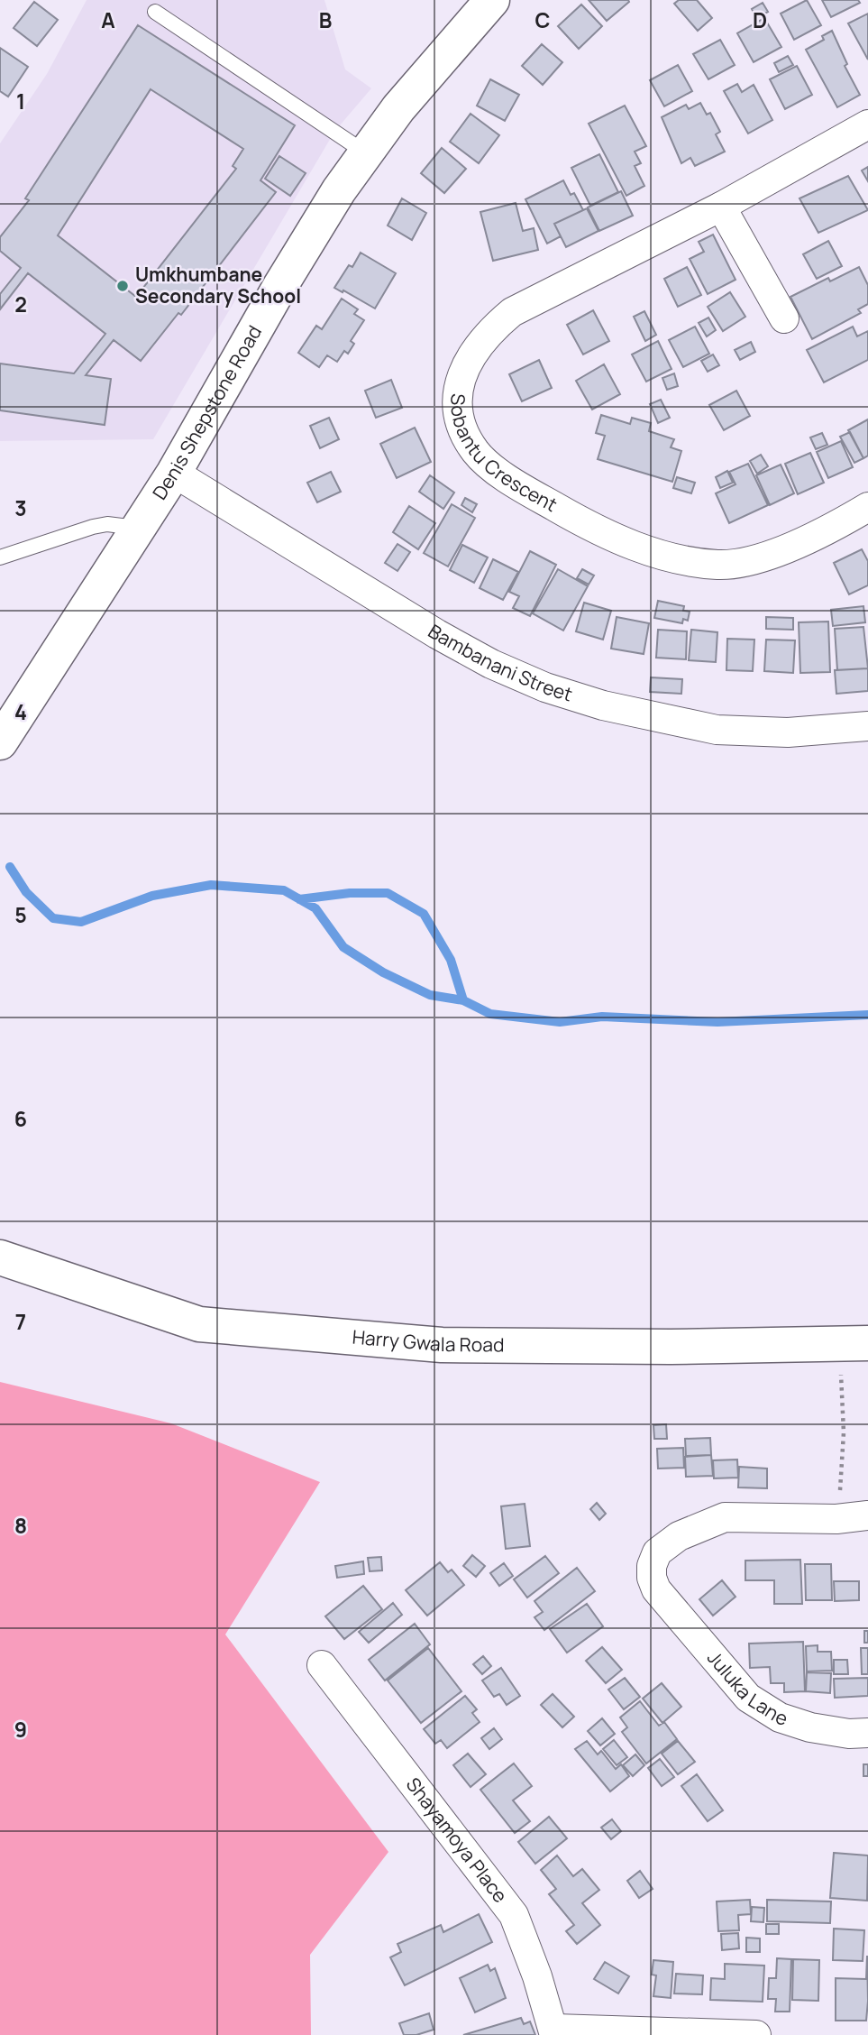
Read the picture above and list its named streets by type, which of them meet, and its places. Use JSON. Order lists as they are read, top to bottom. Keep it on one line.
{"streets":{"street":["Denis Shepstone Road","Sobantu Crescent","Bambanani Street","Harry Gwala Road","Juluka Lane","Shayamoya Place"]},"crossings":[["Denis Shepstone Road","Bambanani Street"]],"places":["Umkhumbane Secondary School"],"grid":{"columns":["A","B","C","D"],"rows":["1","2","3","4","5","6","7","8","9"]}}
